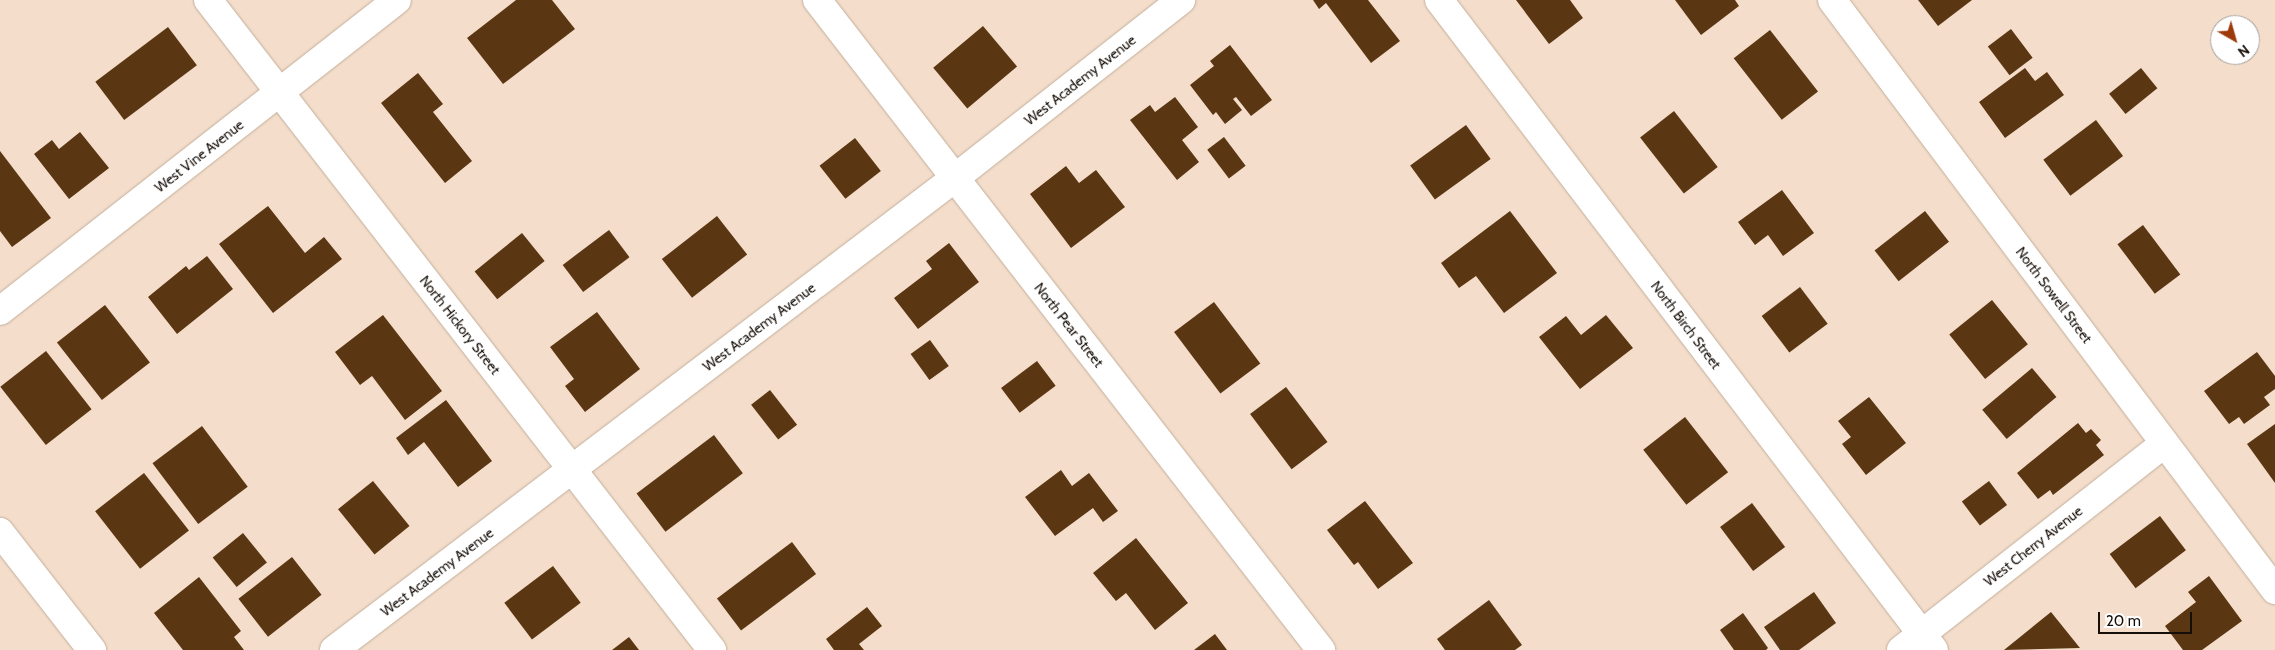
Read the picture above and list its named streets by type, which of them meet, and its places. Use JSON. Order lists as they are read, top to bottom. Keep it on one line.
{"streets":{"street":["West Academy Avenue","West Vine Avenue","North Sowell Street","North Hickory Street","North Pear Street","North Birch Street","West Cherry Avenue"]},"crossings":[["West Academy Avenue","North Hickory Street"],["West Academy Avenue","North Pear Street"],["West Vine Avenue","North Hickory Street"],["North Sowell Street","West Cherry Avenue"],["North Birch Street","West Cherry Avenue"]],"scale_bar":"20 m","north":"bottom right"}
